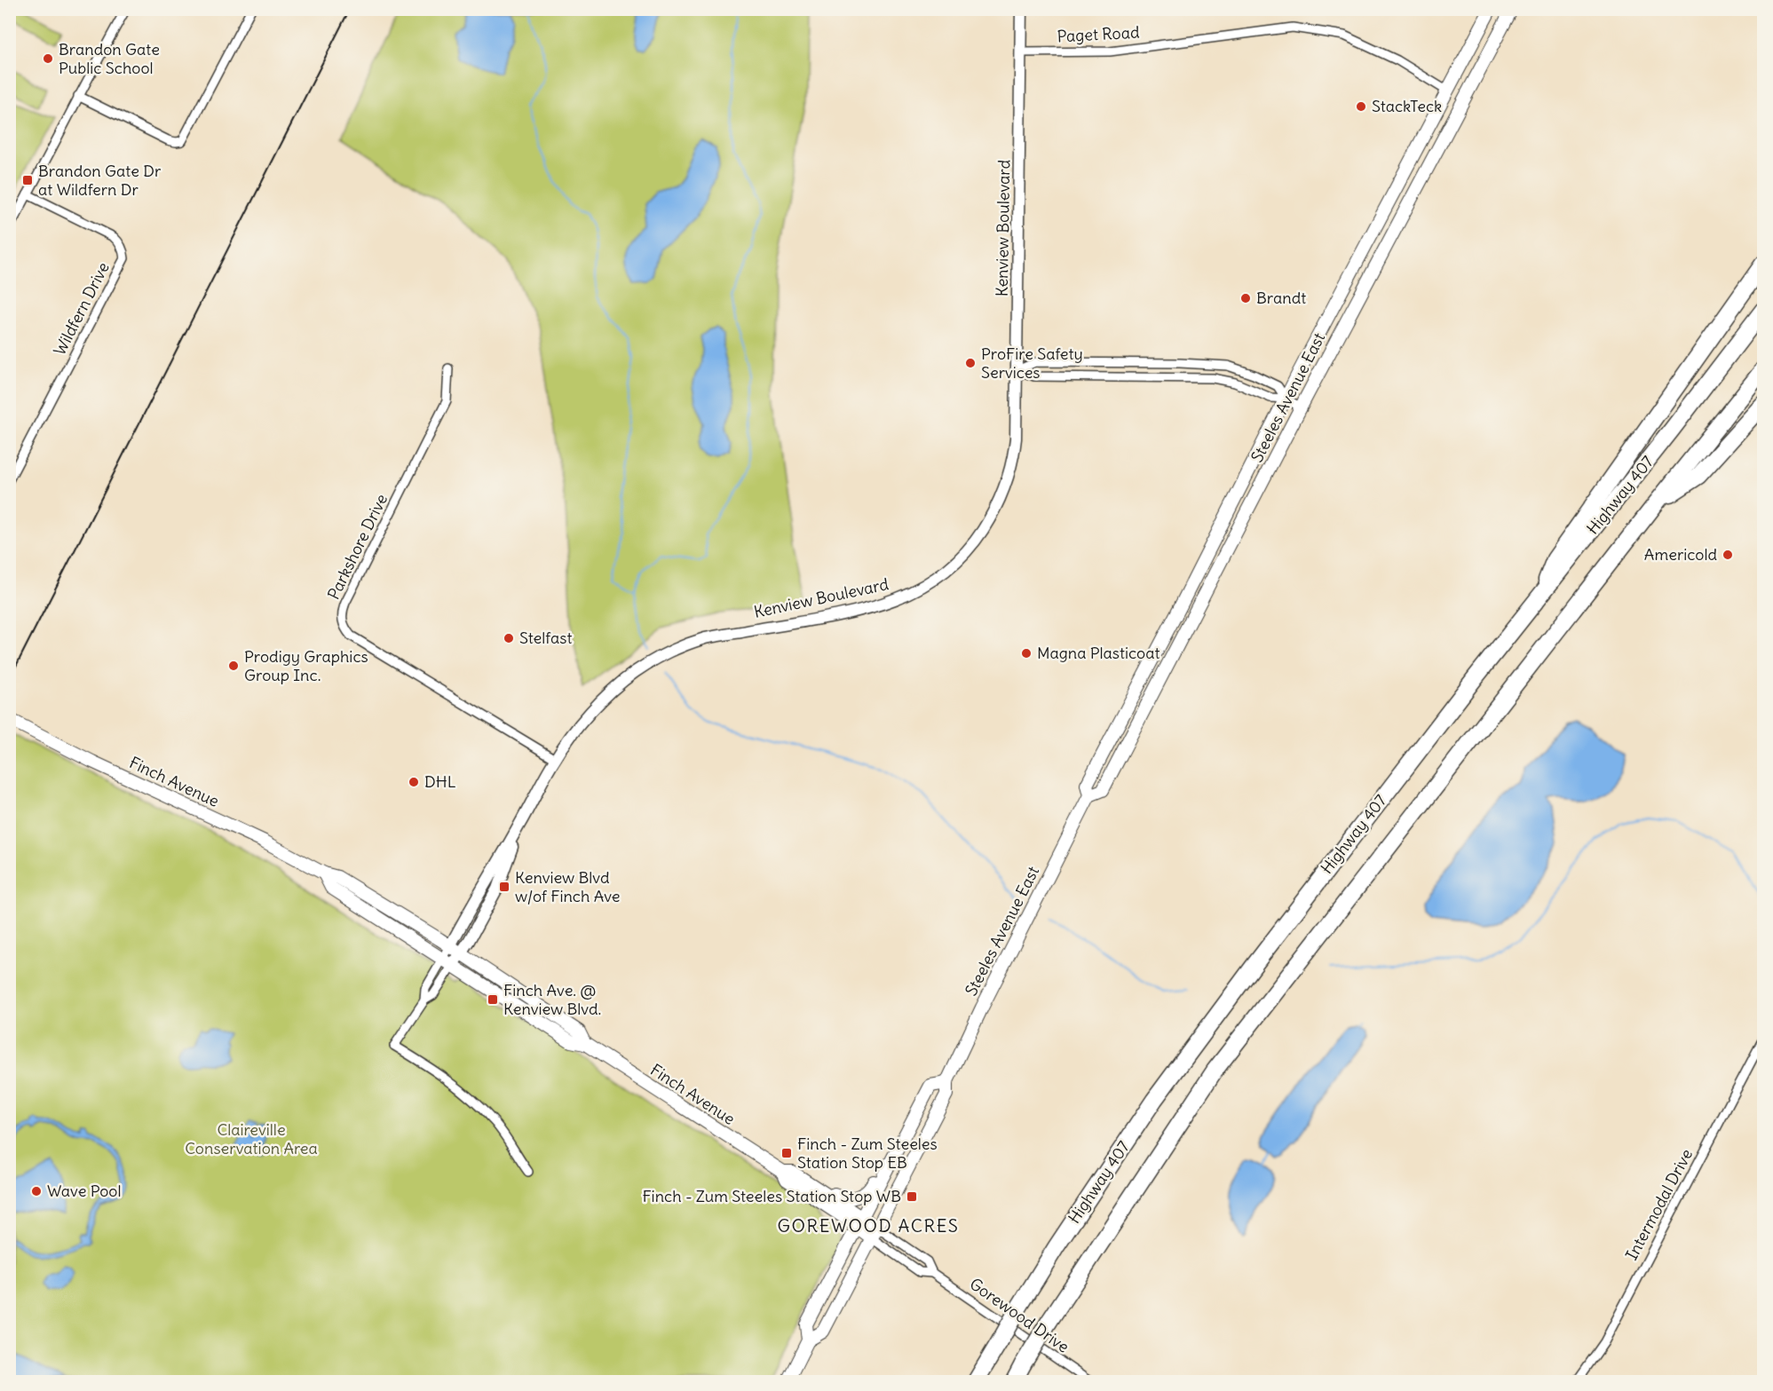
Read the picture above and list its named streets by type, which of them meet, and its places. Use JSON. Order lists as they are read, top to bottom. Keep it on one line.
{"streets":{"highway":["Highway 407"],"main road":["Steeles Avenue East","Finch Avenue"],"street":["Paget Road","Kenview Boulevard","Wildfern Drive","Parkshore Drive","Intermodal Drive","Gorewood Drive"]},"crossings":[["Paget Road","Kenview Boulevard"],["Paget Road","Steeles Avenue East"],["Kenview Boulevard","Parkshore Drive"],["Kenview Boulevard","Finch Avenue"],["Steeles Avenue East","Finch Avenue"],["Steeles Avenue East","Gorewood Drive"],["Finch Avenue","Gorewood Drive"]],"districts":["GOREWOOD ACRES"],"parks":["Claireville Conservation Area"],"places":{"other":["Brandon Gate Public School","StackTeck","Brandt","ProFire Safety Services","Americold","Stelfast","Magna Plasticoat","Prodigy Graphics Group Inc.","DHL","Wave Pool"],"transit":["Brandon Gate Dr at Wildfern Dr","Kenview Blvd w/of Finch Ave","Finch Ave. @ Kenview Blvd.","Finch - Zum Steeles Station Stop EB","Finch - Zum Steeles Station Stop WB"]}}
